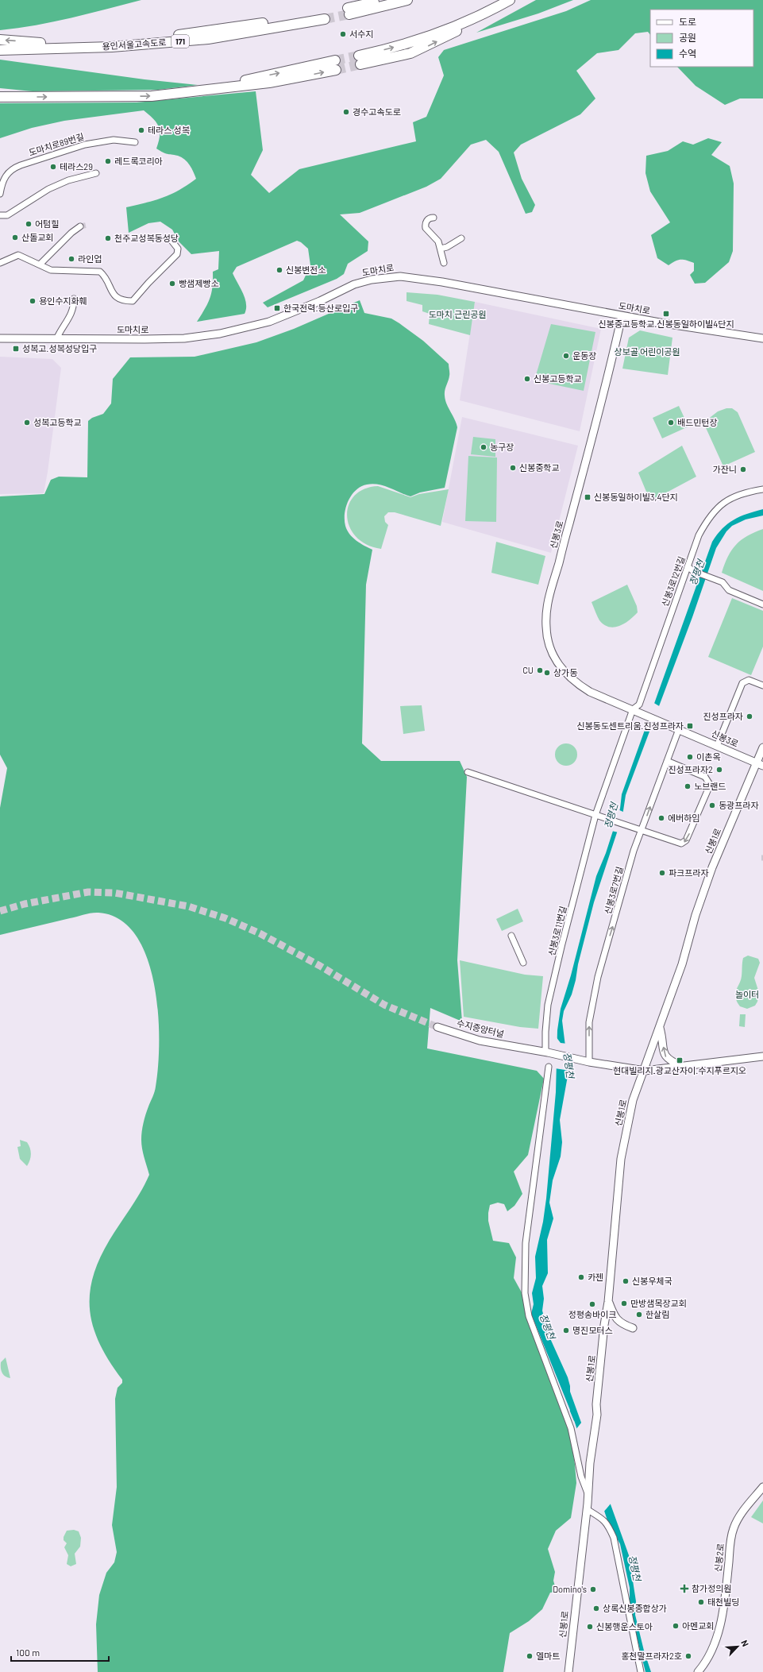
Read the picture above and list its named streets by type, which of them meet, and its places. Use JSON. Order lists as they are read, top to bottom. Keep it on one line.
{"streets":{"highway":["171","용인서울고속도로"],"street":["도마치로89번길","도마치로","신봉3로","신봉3로12번길","신봉1로","신봉3로7번길","신봉3로11번길","수지중앙터널","신봉2로"]},"crossings":[["도마치로","신봉3로"],["신봉3로","신봉3로12번길"],["신봉3로","신봉1로"],["신봉3로","신봉3로7번길"],["신봉3로","신봉3로11번길"],["신봉3로12번길","신봉3로11번길"],["신봉1로","수지중앙터널"],["신봉3로7번길","수지중앙터널"],["신봉3로11번길","수지중앙터널"]],"one_way":["신봉3로7번길"],"water":["정평천"],"parks":["도마치 근린공원","상보골 어린이공원","놀이터"],"places":{"other":["서수지","경수고속도로","테라스 성복","레드록코리아","테라스29","어텀힐","산돌교회","천주교성복동성당","라인업","신봉변전소","빵샘제빵소","용인수지화훼","운동장","신봉고등학교","성복고등학교","배드민턴장","농구장","신봉중학교","가잔니","CU","상가동","진성프라자","이촌옥","진성프라자2","노브랜드","동광프라자","에버하임","파크프라자","카젠","신봉우체국","만방샘목장교회","정평송바이크","한살림","명진모터스","Domino's","태천빌딩","상록신봉종합상가","아멘교회","신봉행운스토아","엘마트","홍천말프라자2호"],"transit":["한국전력.등산로입구","신봉중고등학교.신봉동일하이빌4단지","성복고.성복성당입구","신봉동일하이빌3,4단지","신봉동도센트리움.진성프라자","현대빌리지.광교산자이.수지푸르지오"],"health":["참가정의원"]},"legend":["도로","공원","수역"],"scale_bar":"100 m","north":"top right"}
